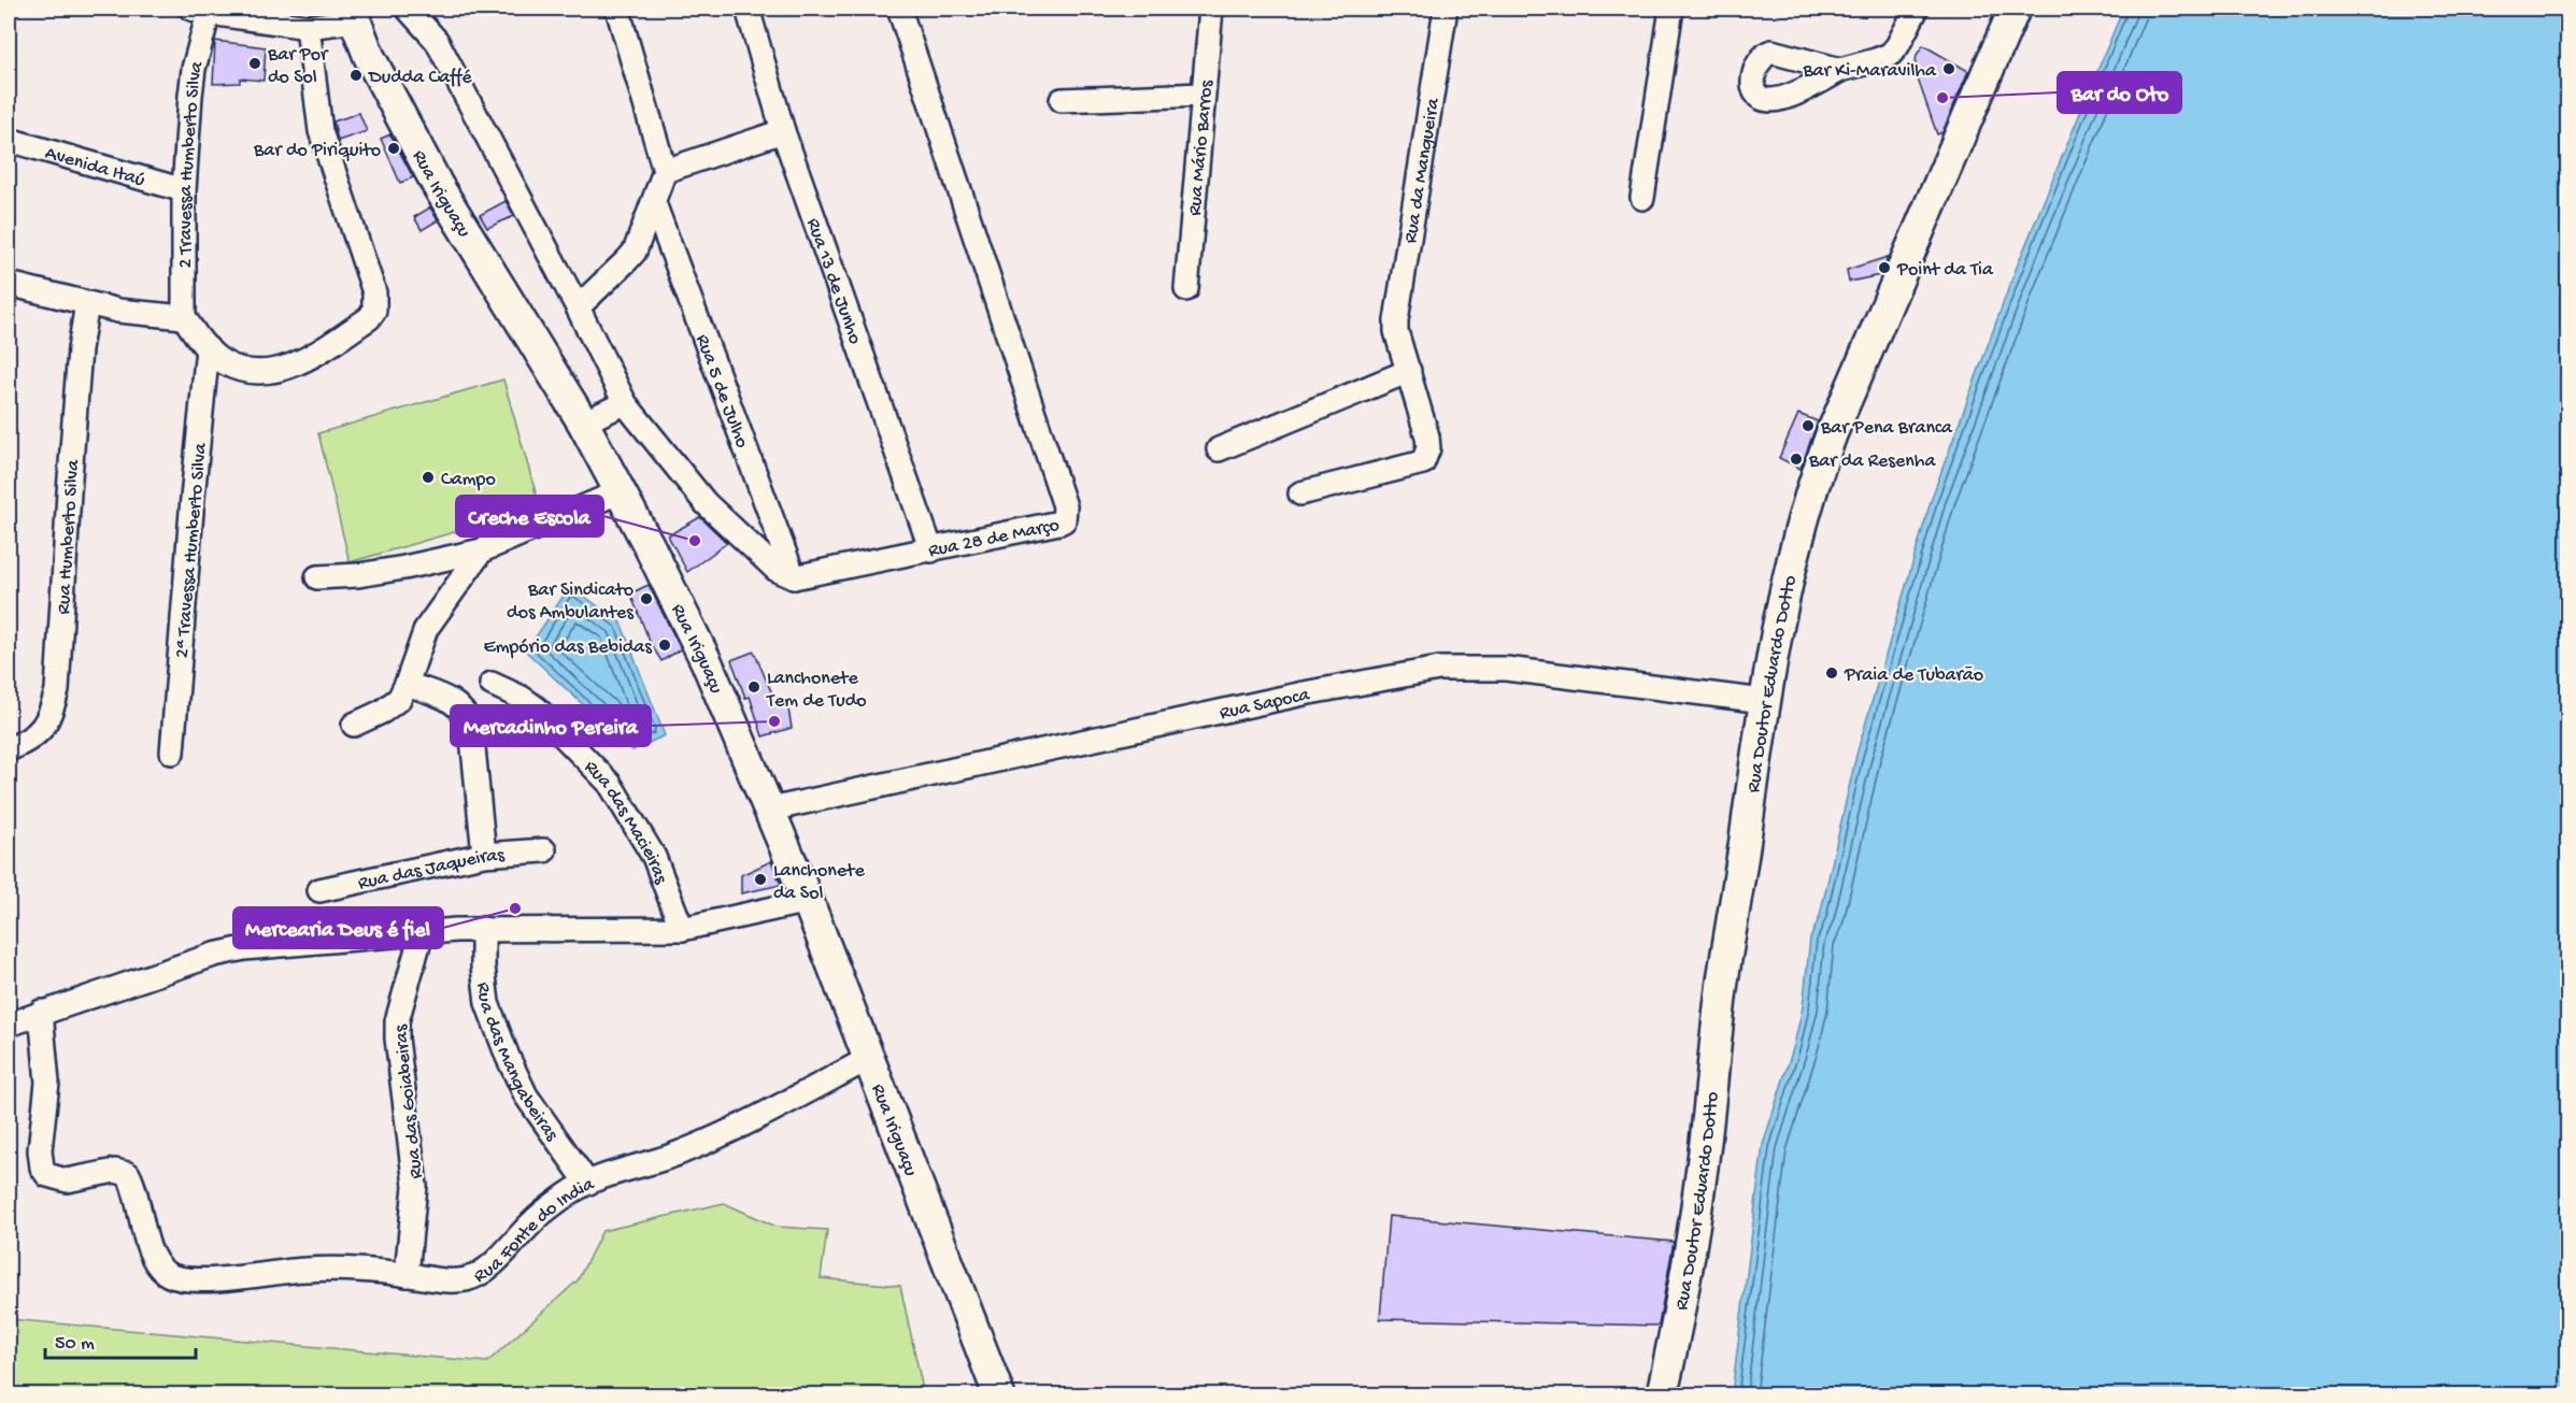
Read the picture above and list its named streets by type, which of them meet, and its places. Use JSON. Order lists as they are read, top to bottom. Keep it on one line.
{"streets":{"main road":["Rua Iriguaçu","Rua Doutor Eduardo Dotto"],"street":["Rua Mário Barros","Avenida Itaú","2 Travessa Humberto Silva","Rua da Mangueira","Rua 13 de Junho","Rua 5 de Julho","Rua 28 de Março","Rua Humberto Silva","2ª Travessa Humberto Silva","Rua Sapoca","Rua das Macieiras","Rua das Jaqueiras","Rua das Mangabeiras","Rua das Goiabeiras","Rua Fonte do India"]},"crossings":[["Avenida Itaú","2 Travessa Humberto Silva"],["Rua Iriguaçu","Rua Sapoca"],["Rua Iriguaçu","Rua Fonte do India"],["Rua 13 de Junho","Rua 28 de Março"],["Rua 5 de Julho","Rua 28 de Março"],["Rua Doutor Eduardo Dotto","Rua Sapoca"],["Rua das Mangabeiras","Rua Fonte do India"],["Rua das Goiabeiras","Rua Fonte do India"]],"places":["Bar Por do Sol","Bar Ki-Maravilha","Dudda Caffé","Bar do Oto","Bar do Piriquito","Point da Tia","Bar Pena Branca","Bar da Resenha","Campo","Creche Escola","Bar Sindicato dos Ambulantes","Empório das Bebidas","Praia de Tubarão","Lanchonete Tem de Tudo","Mercadinho Pereira","Lanchonete da Sol","Mercearia Deus é fiel"],"scale_bar":"50 m"}
